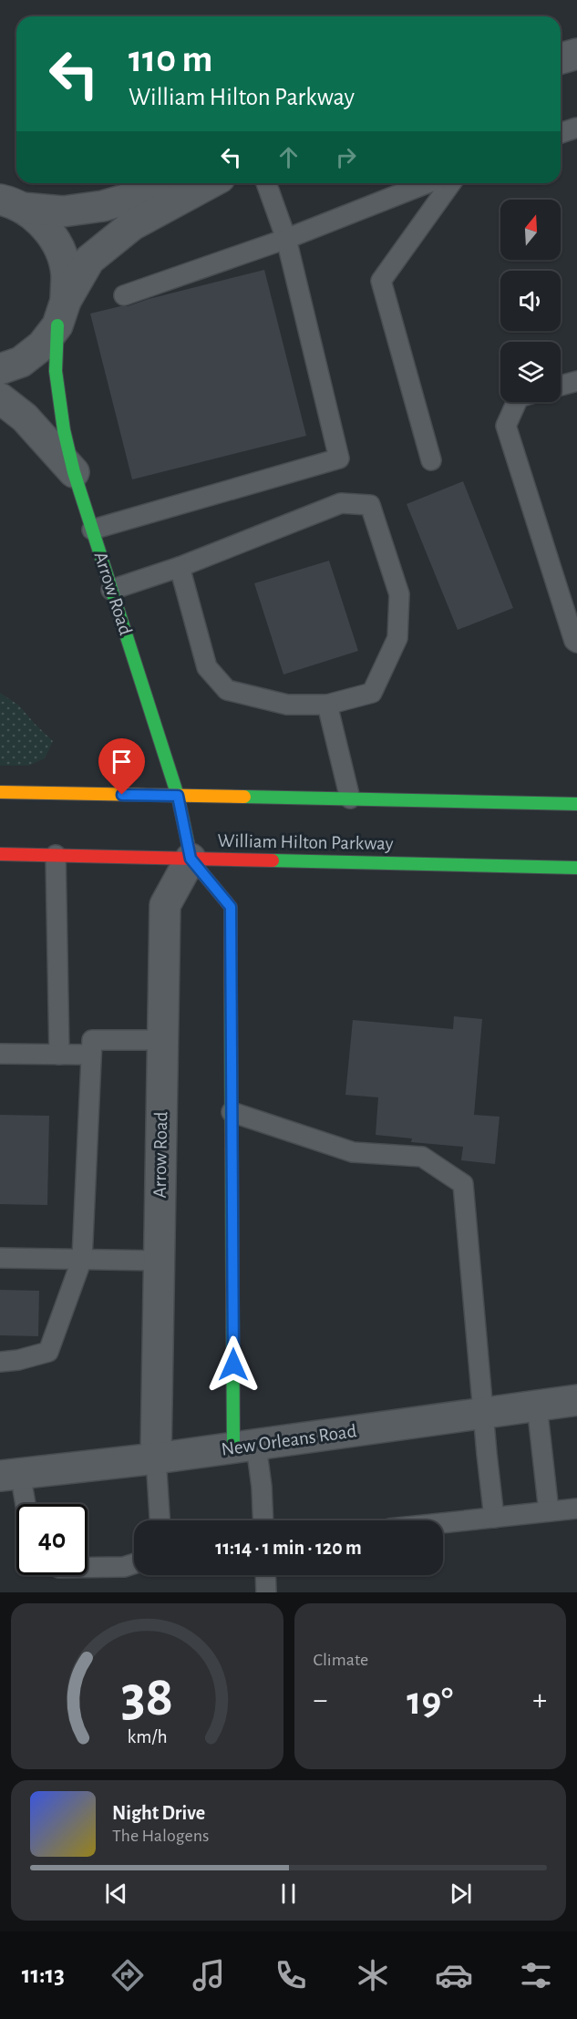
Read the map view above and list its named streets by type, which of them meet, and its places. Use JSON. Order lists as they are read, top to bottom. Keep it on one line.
{"streets":{"main road":["Arrow Road","William Hilton Parkway"],"street":["New Orleans Road"]},"crossings":[["Arrow Road","William Hilton Parkway"],["Arrow Road","New Orleans Road"]],"north":"top","page":{"turn":["110 m","William Hilton Parkway"],"limit":"40","trip":"11:14 · 1 min · 120 m","tile":"Climate","heat":["−","19°","+"],"song":["Night Drive","The Halogens"],"tabs":"11:13","gauge":["38","km/h"]}}
